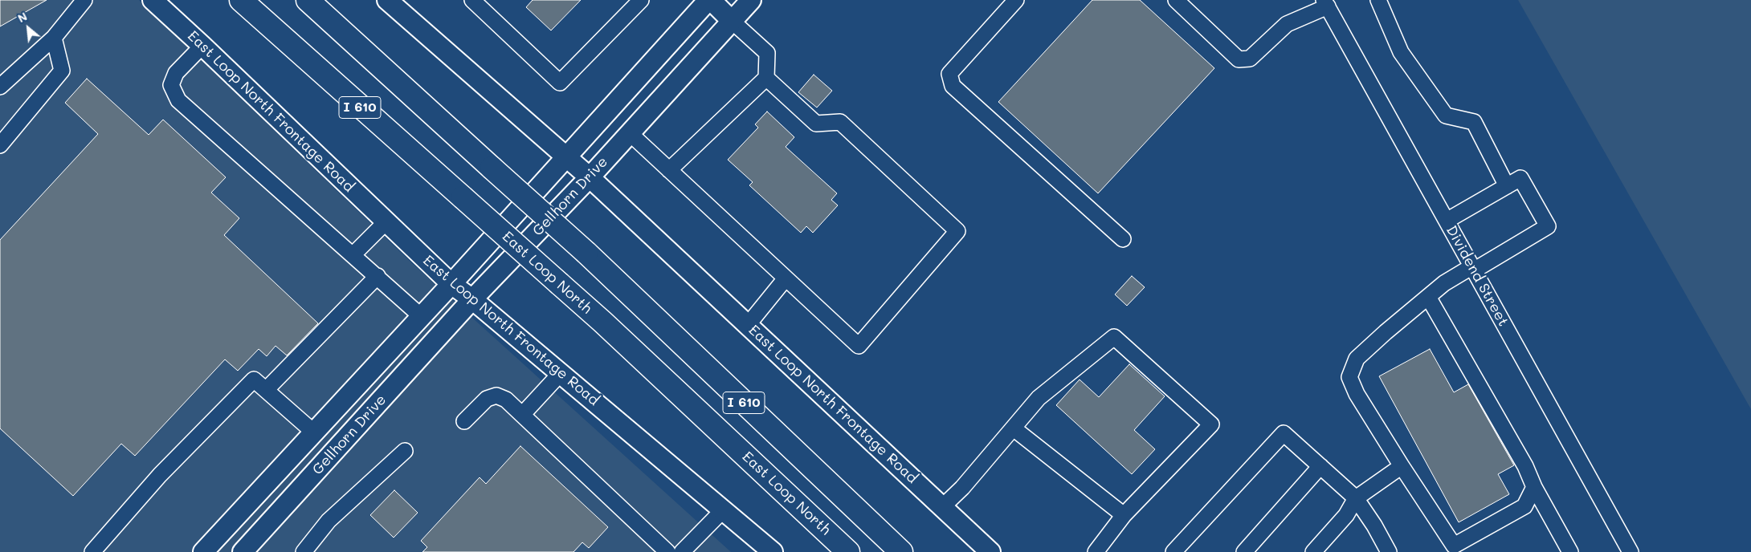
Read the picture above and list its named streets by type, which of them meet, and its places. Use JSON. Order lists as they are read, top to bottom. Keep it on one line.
{"streets":{"highway":["I 610","East Loop North"],"main road":["East Loop North Frontage Road","Gellhorn Drive"],"street":["Dividend Street"]},"crossings":[["East Loop North Frontage Road","Gellhorn Drive"]],"north":"top left"}
